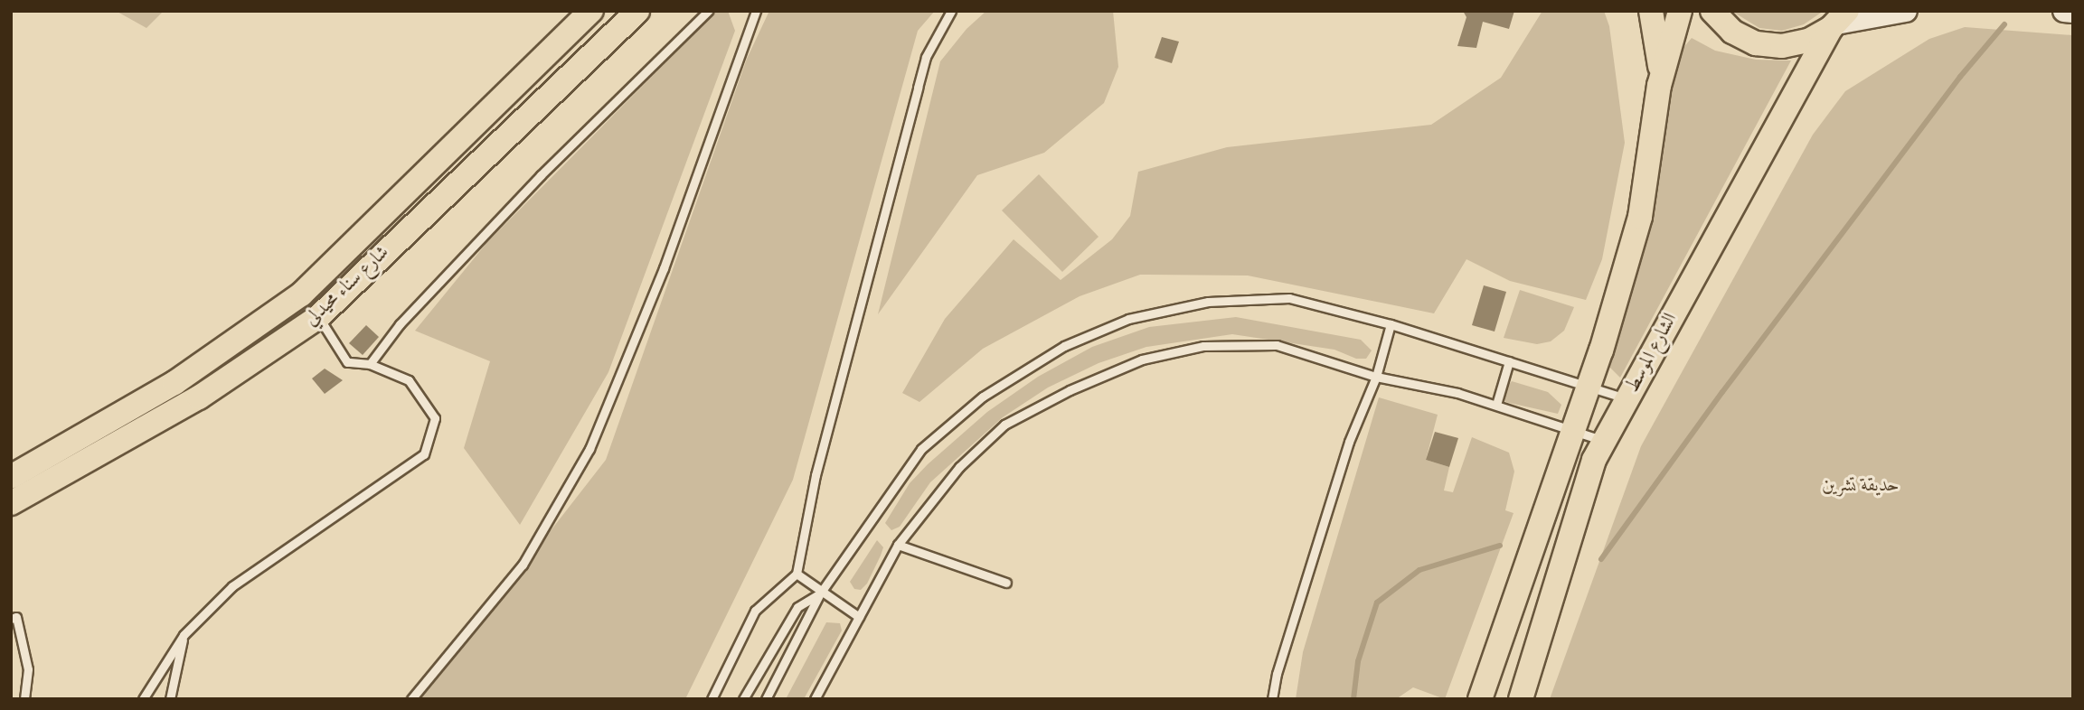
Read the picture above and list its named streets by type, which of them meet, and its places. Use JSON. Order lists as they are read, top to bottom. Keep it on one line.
{"streets":{"main road":["شارع سناء محيدلي","الشارع الموسط"]},"parks":["حديقة تشرين"]}
